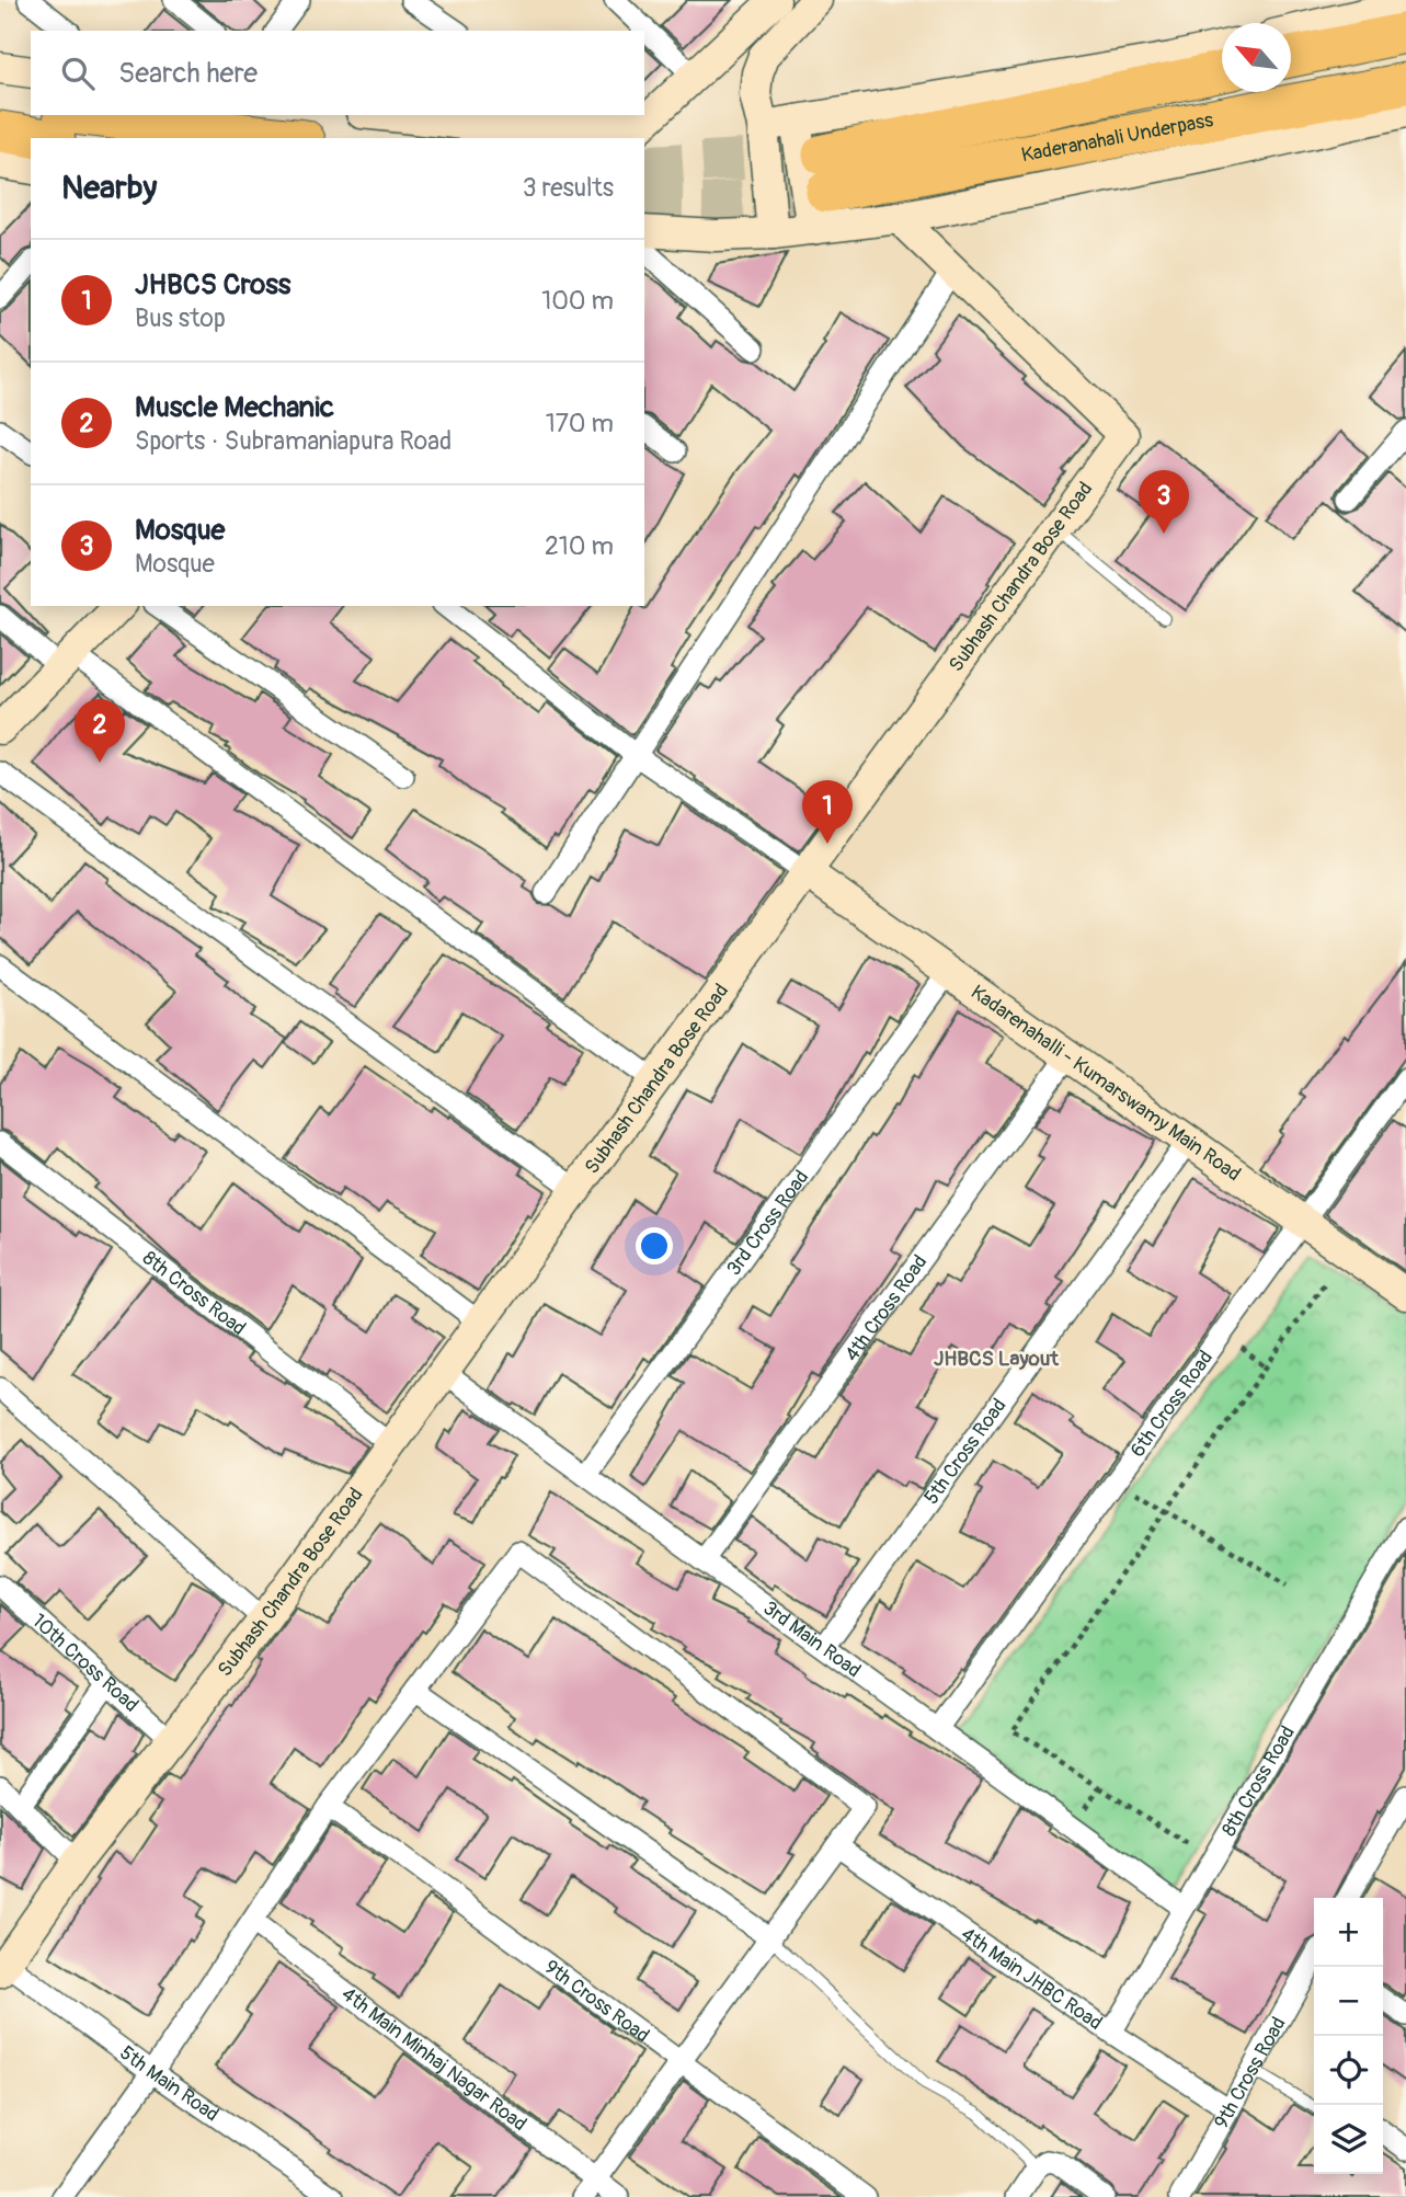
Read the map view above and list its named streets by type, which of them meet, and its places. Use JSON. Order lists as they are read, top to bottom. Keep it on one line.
{"streets":{"highway":["Kaderanahali Underpass"],"street":["Subhash Chandra Bose Road","Kadarenahalli - Kumarswamy Main Road","3rd Cross Road","8th Cross Road","4th Cross Road","6th Cross Road","5th Cross Road","3rd Main Road","10th Cross Road","4th Main JHBC Road","9th Cross Road","4th Main Minhaj Nagar Road","5th Main Road"]},"crossings":[["Subhash Chandra Bose Road","Kadarenahalli - Kumarswamy Main Road"],["Subhash Chandra Bose Road","8th Cross Road"],["Subhash Chandra Bose Road","3rd Main Road"],["Subhash Chandra Bose Road","10th Cross Road"],["Subhash Chandra Bose Road","5th Main Road"],["Kadarenahalli - Kumarswamy Main Road","3rd Cross Road"],["Kadarenahalli - Kumarswamy Main Road","4th Cross Road"],["Kadarenahalli - Kumarswamy Main Road","6th Cross Road"],["Kadarenahalli - Kumarswamy Main Road","5th Cross Road"],["3rd Cross Road","3rd Main Road"],["8th Cross Road","3rd Main Road"],["8th Cross Road","4th Main JHBC Road"],["4th Cross Road","3rd Main Road"],["6th Cross Road","3rd Main Road"],["5th Cross Road","3rd Main Road"],["4th Main JHBC Road","9th Cross Road"]],"districts":["JHBCS Layout"],"north":"top left","page":{"search":"Search here","heading":["Nearby","3 results"],"list":[{"mark":"1","name":"JHBCS Cross","note":"Bus stop","value":"100 m"},{"mark":"2","name":"Muscle Mechanic","note":"Sports · Subramaniapura Road","value":"170 m"},{"mark":"3","name":"Mosque","note":"Mosque","value":"210 m"}],"pins":["3","2","1"],"map_buttons":["+","−"]}}
